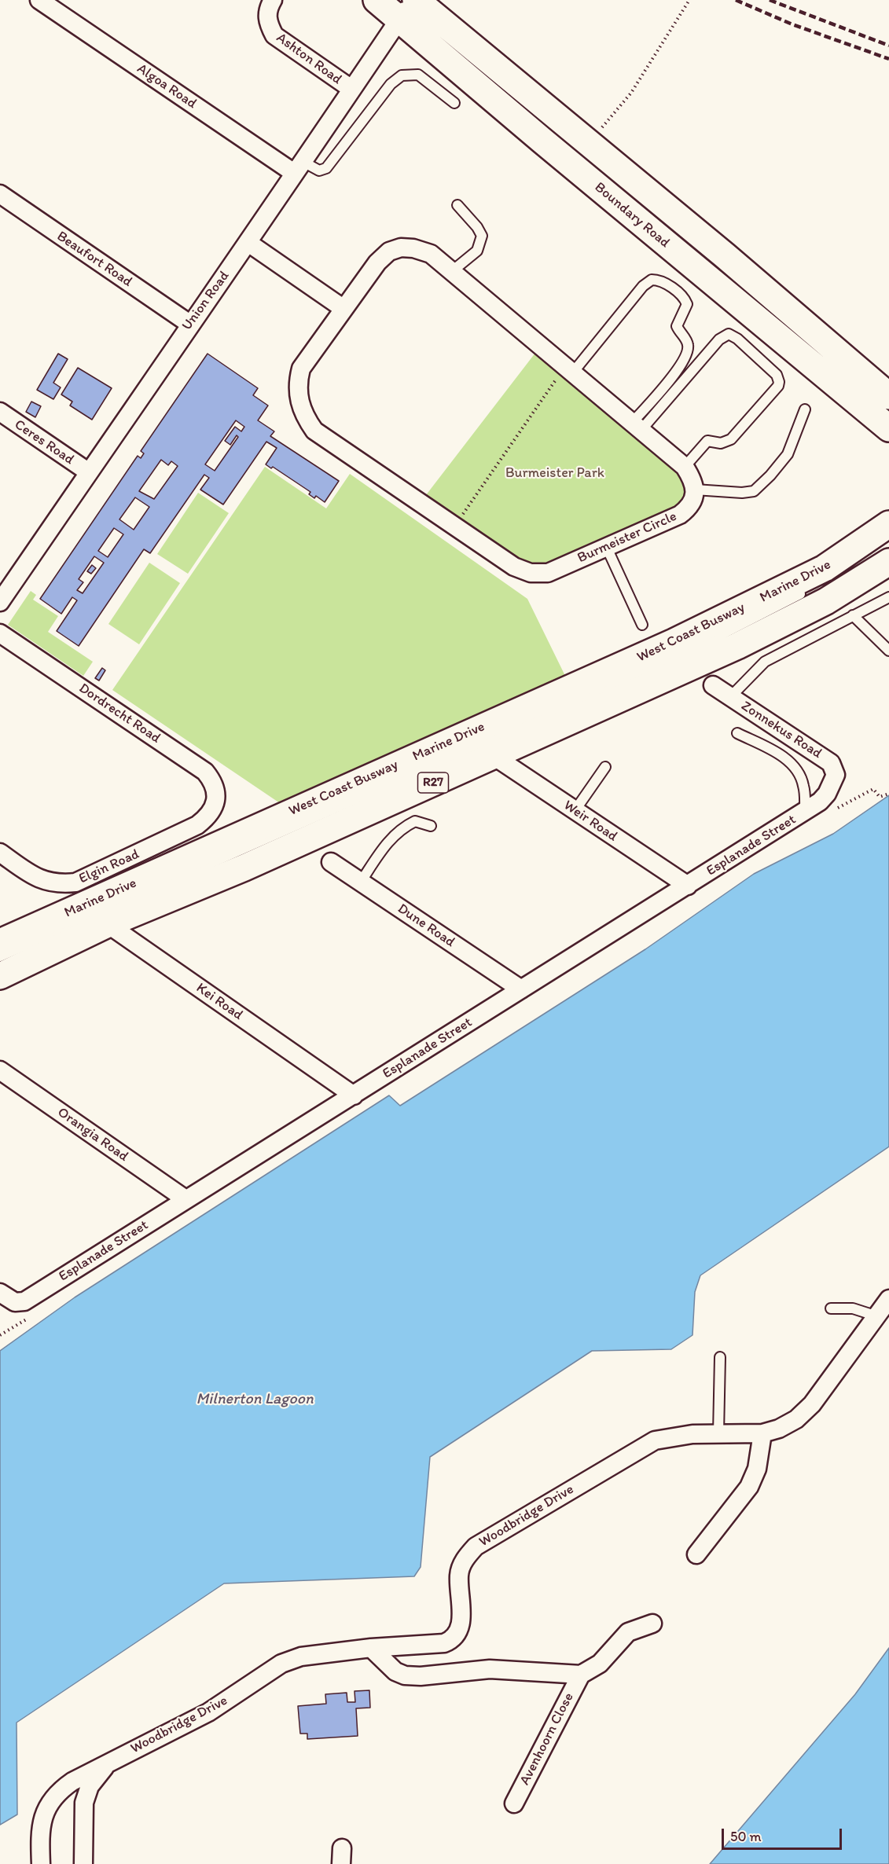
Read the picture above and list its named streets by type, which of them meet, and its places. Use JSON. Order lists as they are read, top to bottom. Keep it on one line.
{"streets":{"main road":["Boundary Road","Marine Drive","R27"],"street":["Ashton Road","Algoa Road","Beaufort Road","Union Road","Ceres Road","Burmeister Circle","Dordrecht Road","Zonnekus Road","Weir Road","Esplanade Street","Elgin Road","Dune Road","Kei Road","Orangia Road","Woodbridge Drive","Avenhoorn Close"],"lane":["West Coast Busway"]},"crossings":[["Ashton Road","Union Road"],["Algoa Road","Union Road"],["Boundary Road","Union Road"],["Beaufort Road","Union Road"],["Union Road","Ceres Road"],["Marine Drive","West Coast Busway"],["Marine Drive","Weir Road"],["Marine Drive","Kei Road"],["West Coast Busway","Kei Road"],["Dordrecht Road","Elgin Road"],["Zonnekus Road","Esplanade Street"],["Weir Road","Esplanade Street"],["Esplanade Street","Dune Road"],["Esplanade Street","Kei Road"],["Esplanade Street","Orangia Road"],["Woodbridge Drive","Avenhoorn Close"]],"water":["Milnerton Lagoon"],"parks":["Burmeister Park"],"scale_bar":"50 m"}
